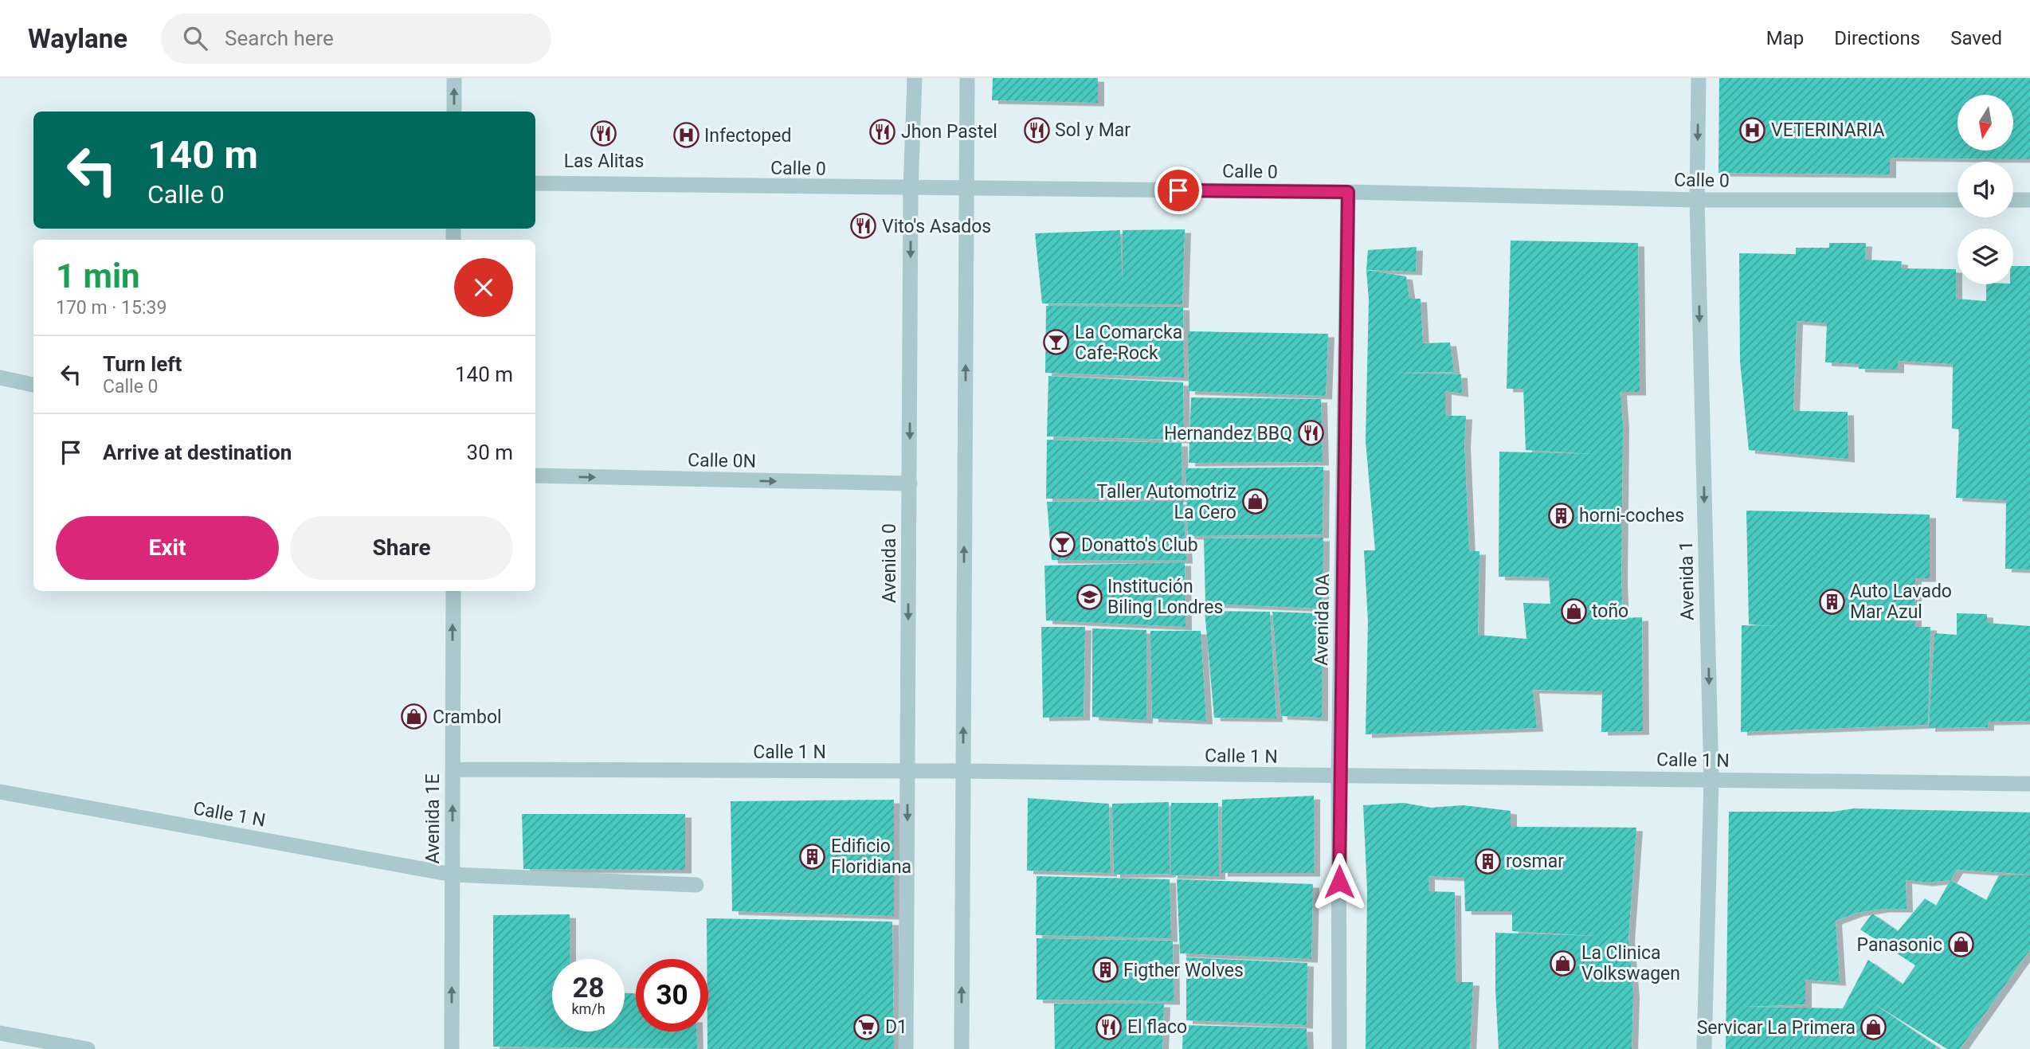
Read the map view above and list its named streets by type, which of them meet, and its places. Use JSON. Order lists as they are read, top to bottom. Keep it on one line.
{"streets":{"street":["Calle 0","Calle 0N","Avenida 0","Avenida 1","Avenida 0A","Calle 1 N","Avenida 1E"]},"crossings":[["Calle 0","Avenida 0"],["Calle 0","Avenida 1"],["Calle 0","Avenida 0A"],["Calle 0N","Avenida 0"],["Avenida 0","Calle 1 N"],["Avenida 1","Calle 1 N"],["Avenida 0A","Calle 1 N"],["Calle 1 N","Avenida 1E"]],"one_way":["Calle 0N","Avenida 1","Avenida 1E"],"places":{"restaurant":["Sol y Mar","Jhon Pastel","Las Alitas","Vito's Asados","Hernandez BBQ","El flaco"],"hospital":["VETERINARIA","Infectoped"],"bar":["La Comarcka Cafe-Rock","Donatto's Club"],"shop":["Taller Automotriz La Cero","toño","Crambol","Panasonic","La Clinica Volkswagen","Servicar La Primera"],"building":["horni-coches","Auto Lavado Mar Azul","Edificio Floridiana","rosmar","Figther Wolves"],"school or university":["Institución Biling Londres"],"supermarket":["D1"]},"north":"bottom","page":{"header":"Waylane","search":"Search here","nav":["Map","Directions","Saved"],"turn":["140 m","Calle 0"],"heading":["1 min","170 m · 15:39"],"list":[{"name":"Turn left","note":"Calle 0","value":"140 m"},{"name":"Arrive at destination","value":"30 m"}],"buttons":["Exit","Share"],"speed":"28 km/h","limit":"30"}}
